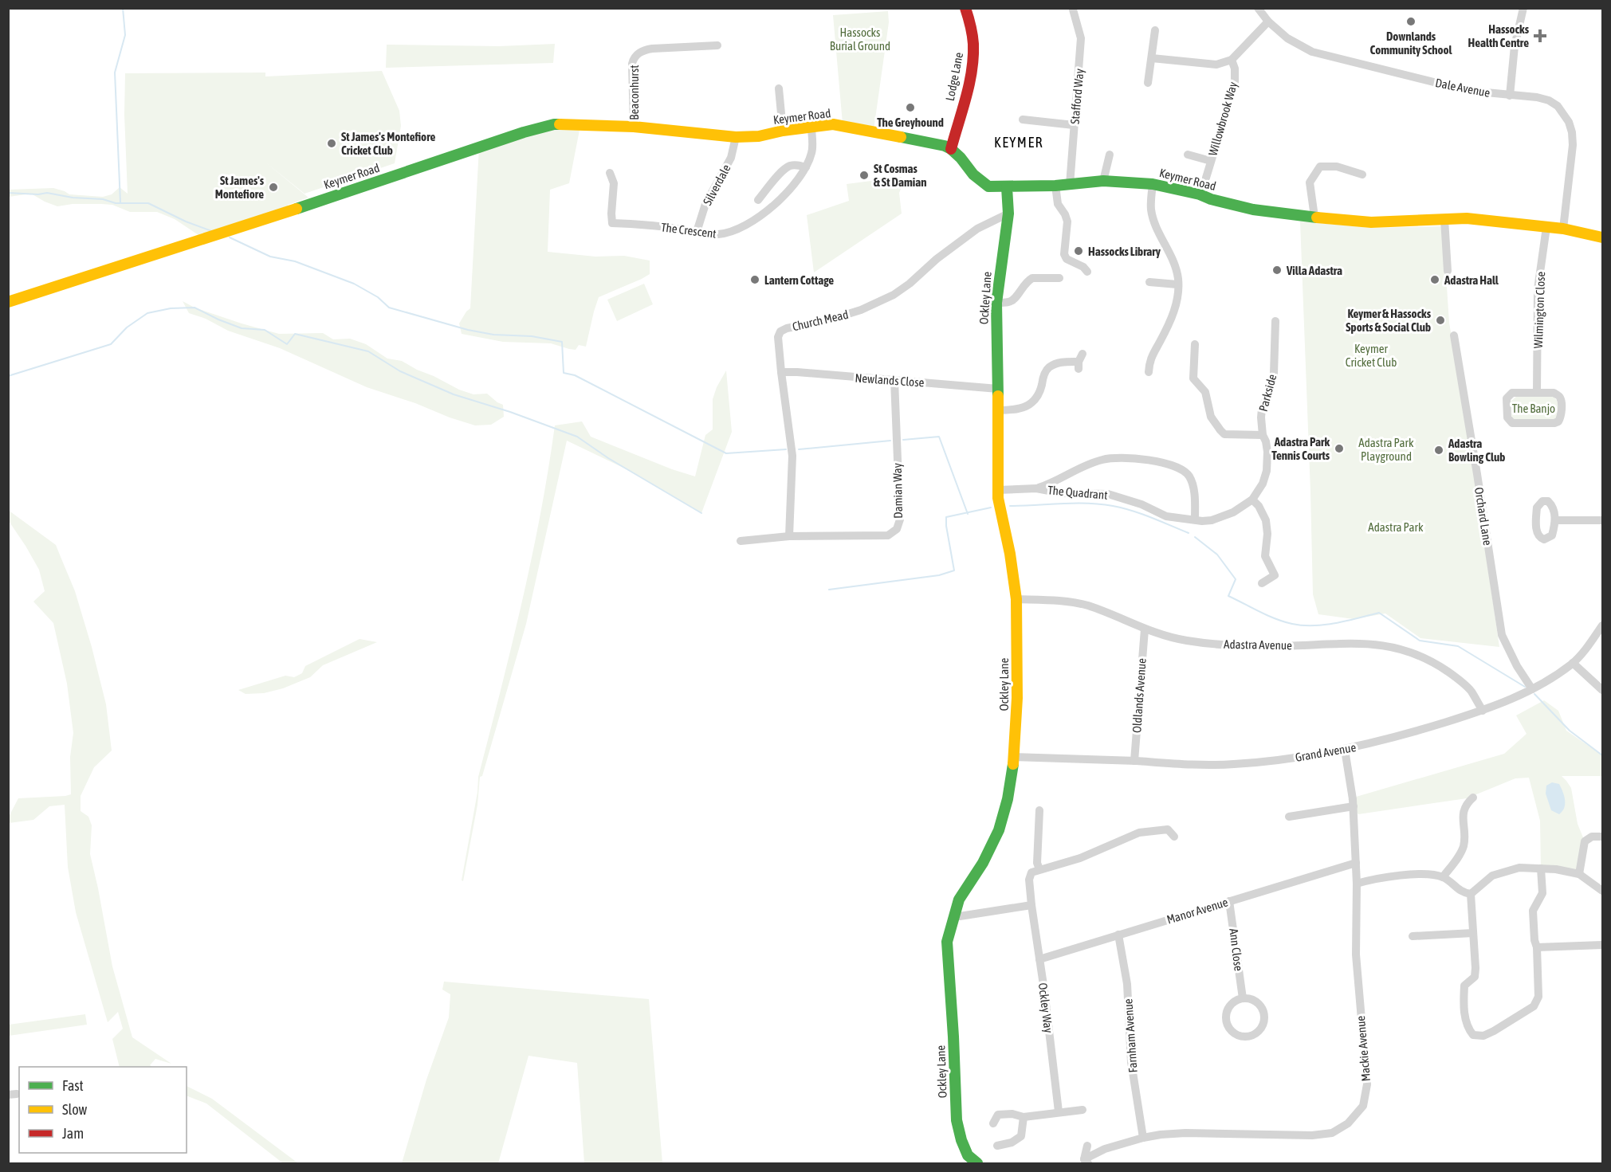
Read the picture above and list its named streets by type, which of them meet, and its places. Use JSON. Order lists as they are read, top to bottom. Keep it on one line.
{"streets":{"main road":["Lodge Lane","Keymer Road","Ockley Lane"],"street":["Dale Avenue","Beaconhurst","Stafford Way","Willowbrook Way","Silverdale","The Crescent","Wilmington Close","Church Mead","Newlands Close","Parkside","Damian Way","The Quadrant","Orchard Lane","Adastra Avenue","Oldlands Avenue","Grand Avenue","Manor Avenue","Ann Close","Ockley Way","Farnham Avenue","Mackie Avenue"]},"crossings":[["Lodge Lane","Keymer Road"],["Dale Avenue","Keymer Road"],["Beaconhurst","Keymer Road"],["Stafford Way","Keymer Road"],["Keymer Road","Silverdale"],["Keymer Road","The Crescent"],["Keymer Road","Ockley Lane"],["Keymer Road","Wilmington Close"],["Silverdale","The Crescent"],["Ockley Lane","Church Mead"],["Ockley Lane","Newlands Close"],["Ockley Lane","The Quadrant"],["Ockley Lane","Adastra Avenue"],["Ockley Lane","Grand Avenue"],["Church Mead","Newlands Close"],["Church Mead","Damian Way"],["Newlands Close","Damian Way"],["Orchard Lane","Grand Avenue"],["Adastra Avenue","Oldlands Avenue"],["Adastra Avenue","Grand Avenue"],["Oldlands Avenue","Grand Avenue"],["Grand Avenue","Mackie Avenue"],["Manor Avenue","Ann Close"],["Manor Avenue","Ockley Way"],["Manor Avenue","Farnham Avenue"],["Manor Avenue","Mackie Avenue"],["Farnham Avenue","Mackie Avenue"]],"districts":["KEYMER"],"parks":["Hassocks Burial Ground","Keymer Cricket Club","The Banjo","Adastra Park Playground","Adastra Park"],"places":{"other":["Downlands Community School","The Greyhound","St James's Montefiore Cricket Club","St Cosmas & St Damian","St James's Montefiore","Hassocks Library","Villa Adastra","Lantern Cottage","Adastra Hall","Keymer & Hassocks Sports & Social Club","Adastra Park Tennis Courts","Adastra Bowling Club"],"health":["Hassocks Health Centre"]},"legend":["Fast","Slow","Jam"]}
